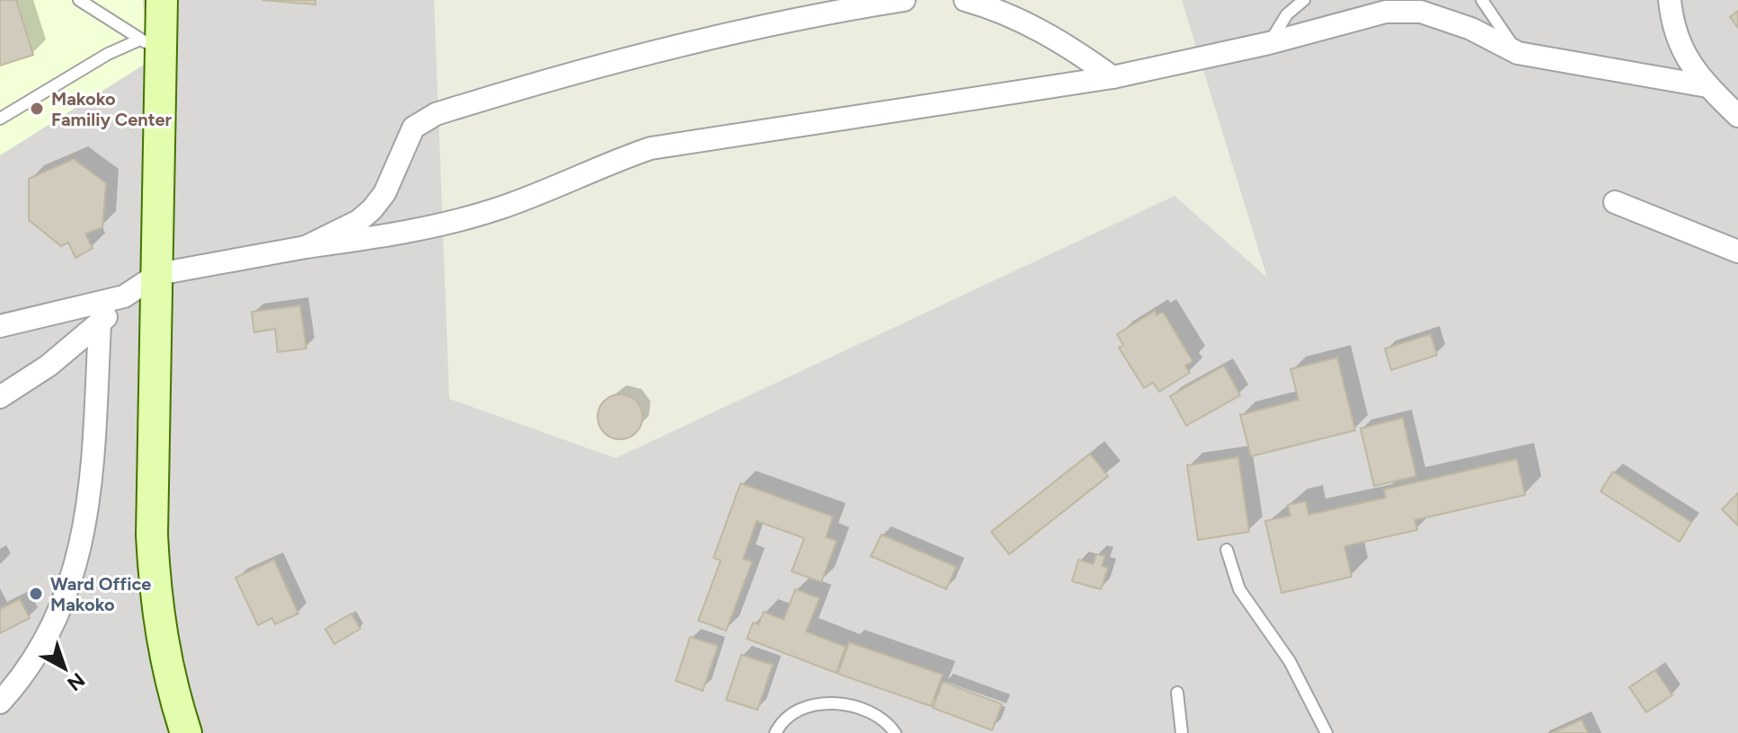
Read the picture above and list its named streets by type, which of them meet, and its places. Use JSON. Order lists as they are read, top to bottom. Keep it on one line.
{"places":["Makoko Familiy Center","Ward Office Makoko"],"north":"bottom right"}
